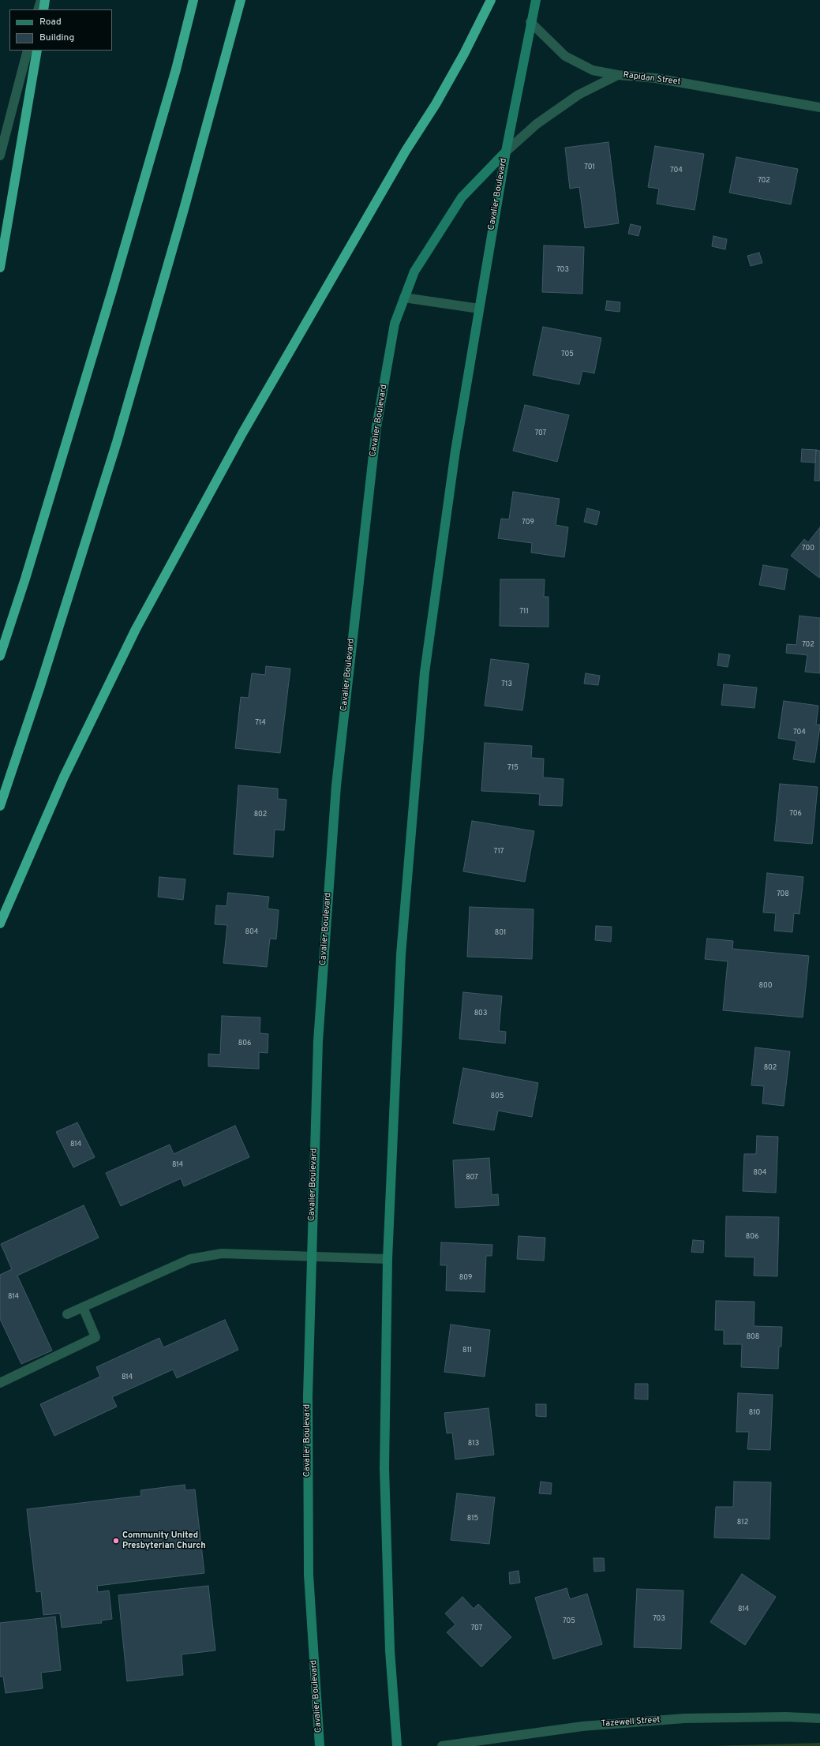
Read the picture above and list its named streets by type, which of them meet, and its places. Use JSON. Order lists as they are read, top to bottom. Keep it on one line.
{"streets":{"main road":["Cavalier Boulevard"],"street":["Rapidan Street","Tazewell Street"]},"crossings":[["Rapidan Street","Cavalier Boulevard"]],"places":["Community United Presbyterian Church"],"house_numbers":["701","704","702","703","705","707","709","700","711","702","713","714","704","715","706","802","717","708","804","801","800","803","806","802","805","814","814","804","807","806","809","814","808","811","814","810","813","815","812","814","703","705","707"],"legend":["Road","Building"]}
